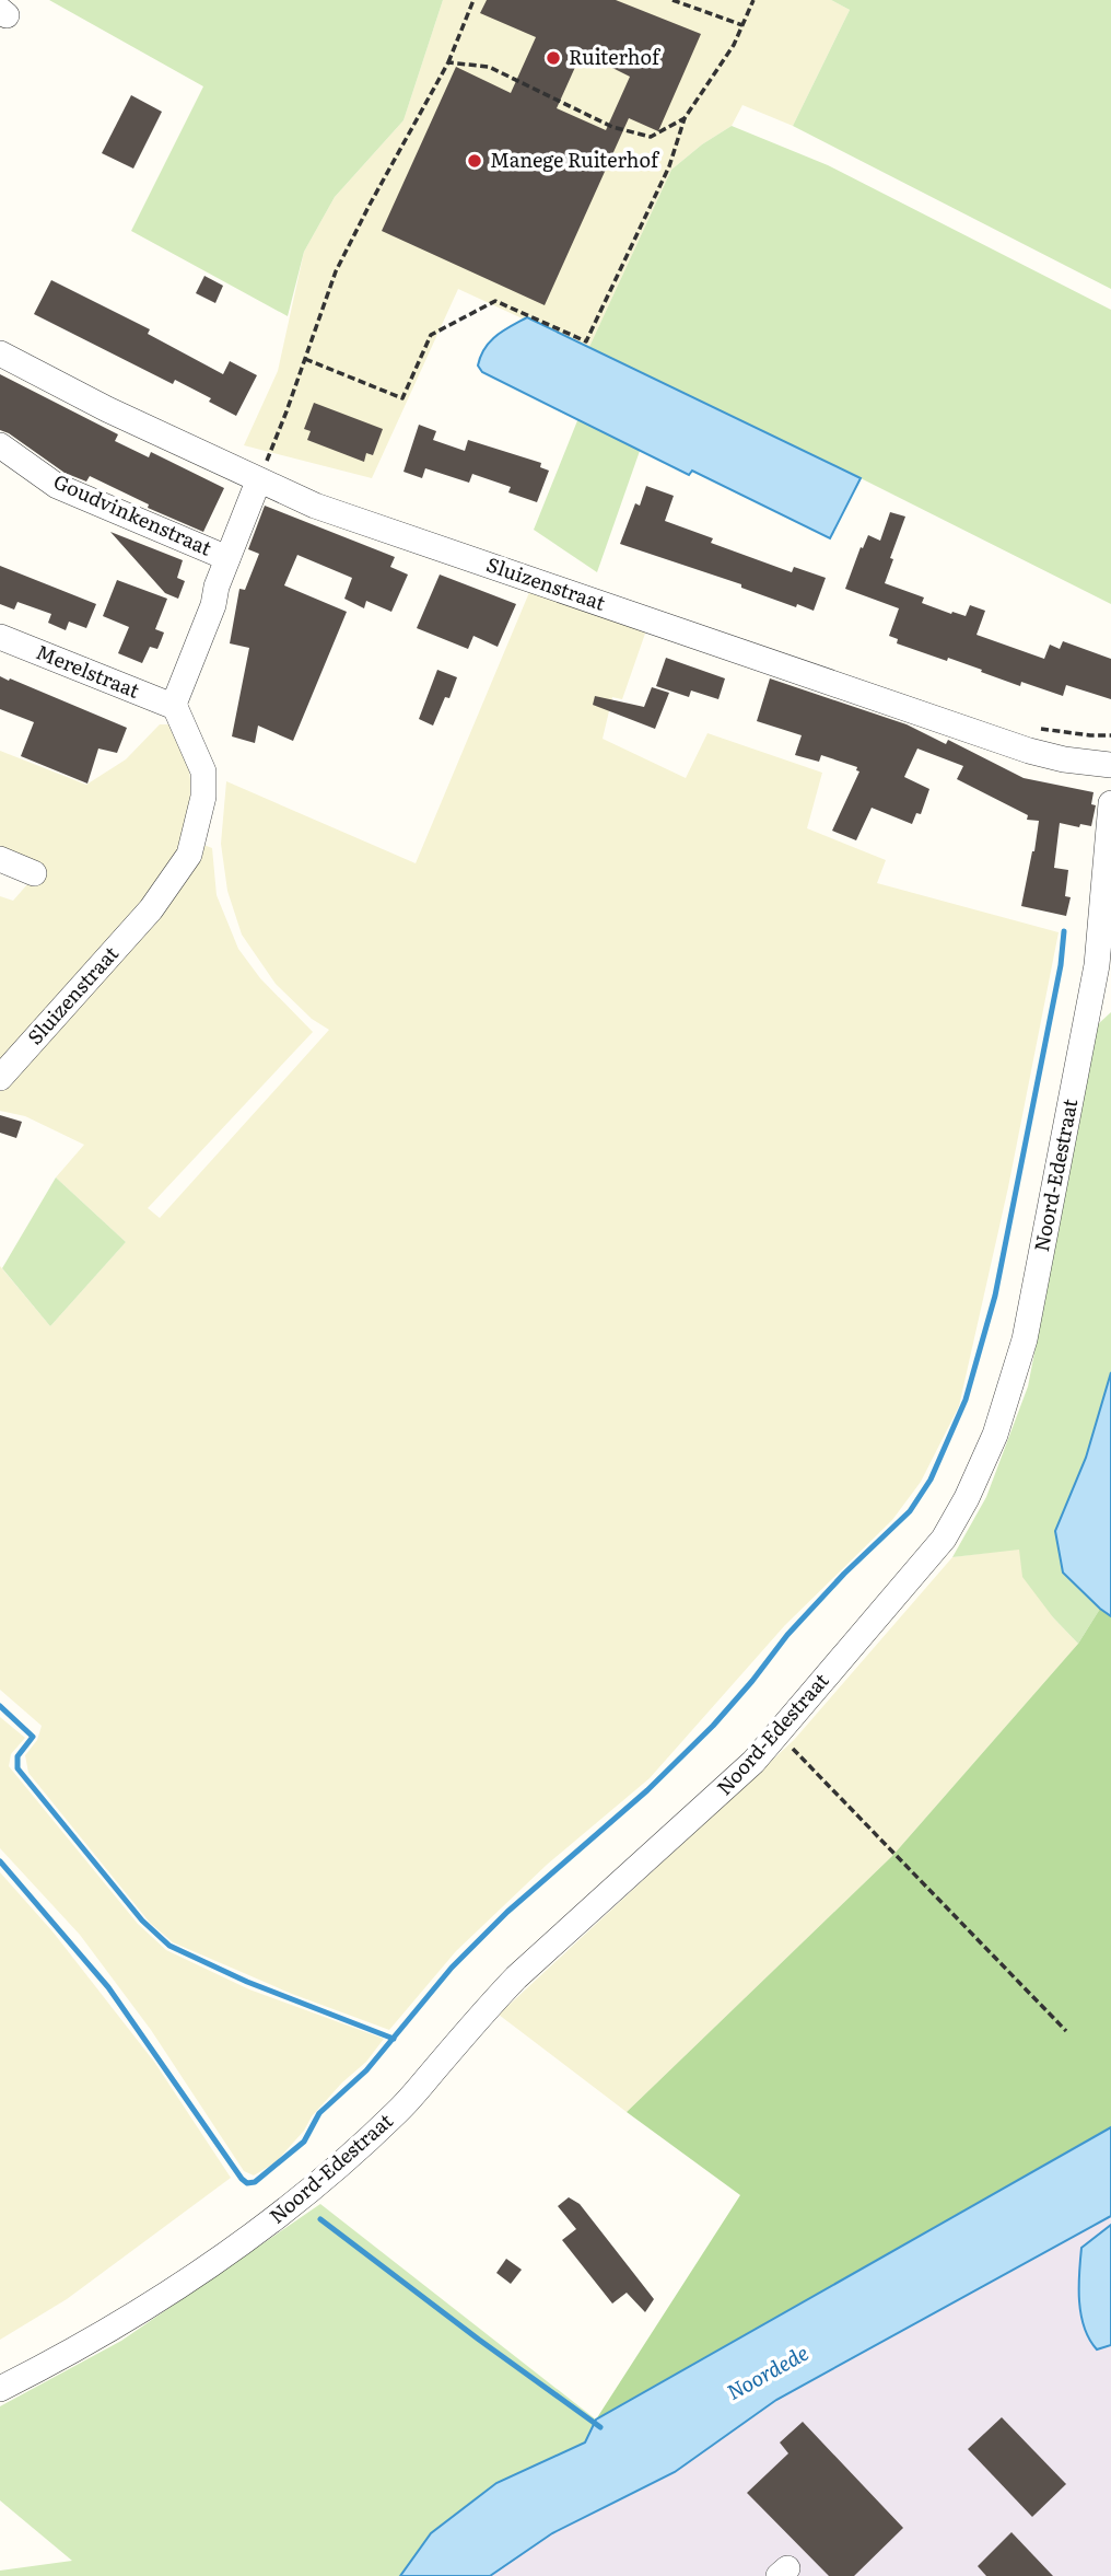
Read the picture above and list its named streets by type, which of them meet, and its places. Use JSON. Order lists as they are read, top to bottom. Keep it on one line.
{"streets":{"street":["Goudvinkenstraat","Sluizenstraat","Merelstraat","Noord-Edestraat"]},"crossings":[["Sluizenstraat","Merelstraat"]],"water":["Noordede"],"places":["Ruiterhof","Manege Ruiterhof"]}
